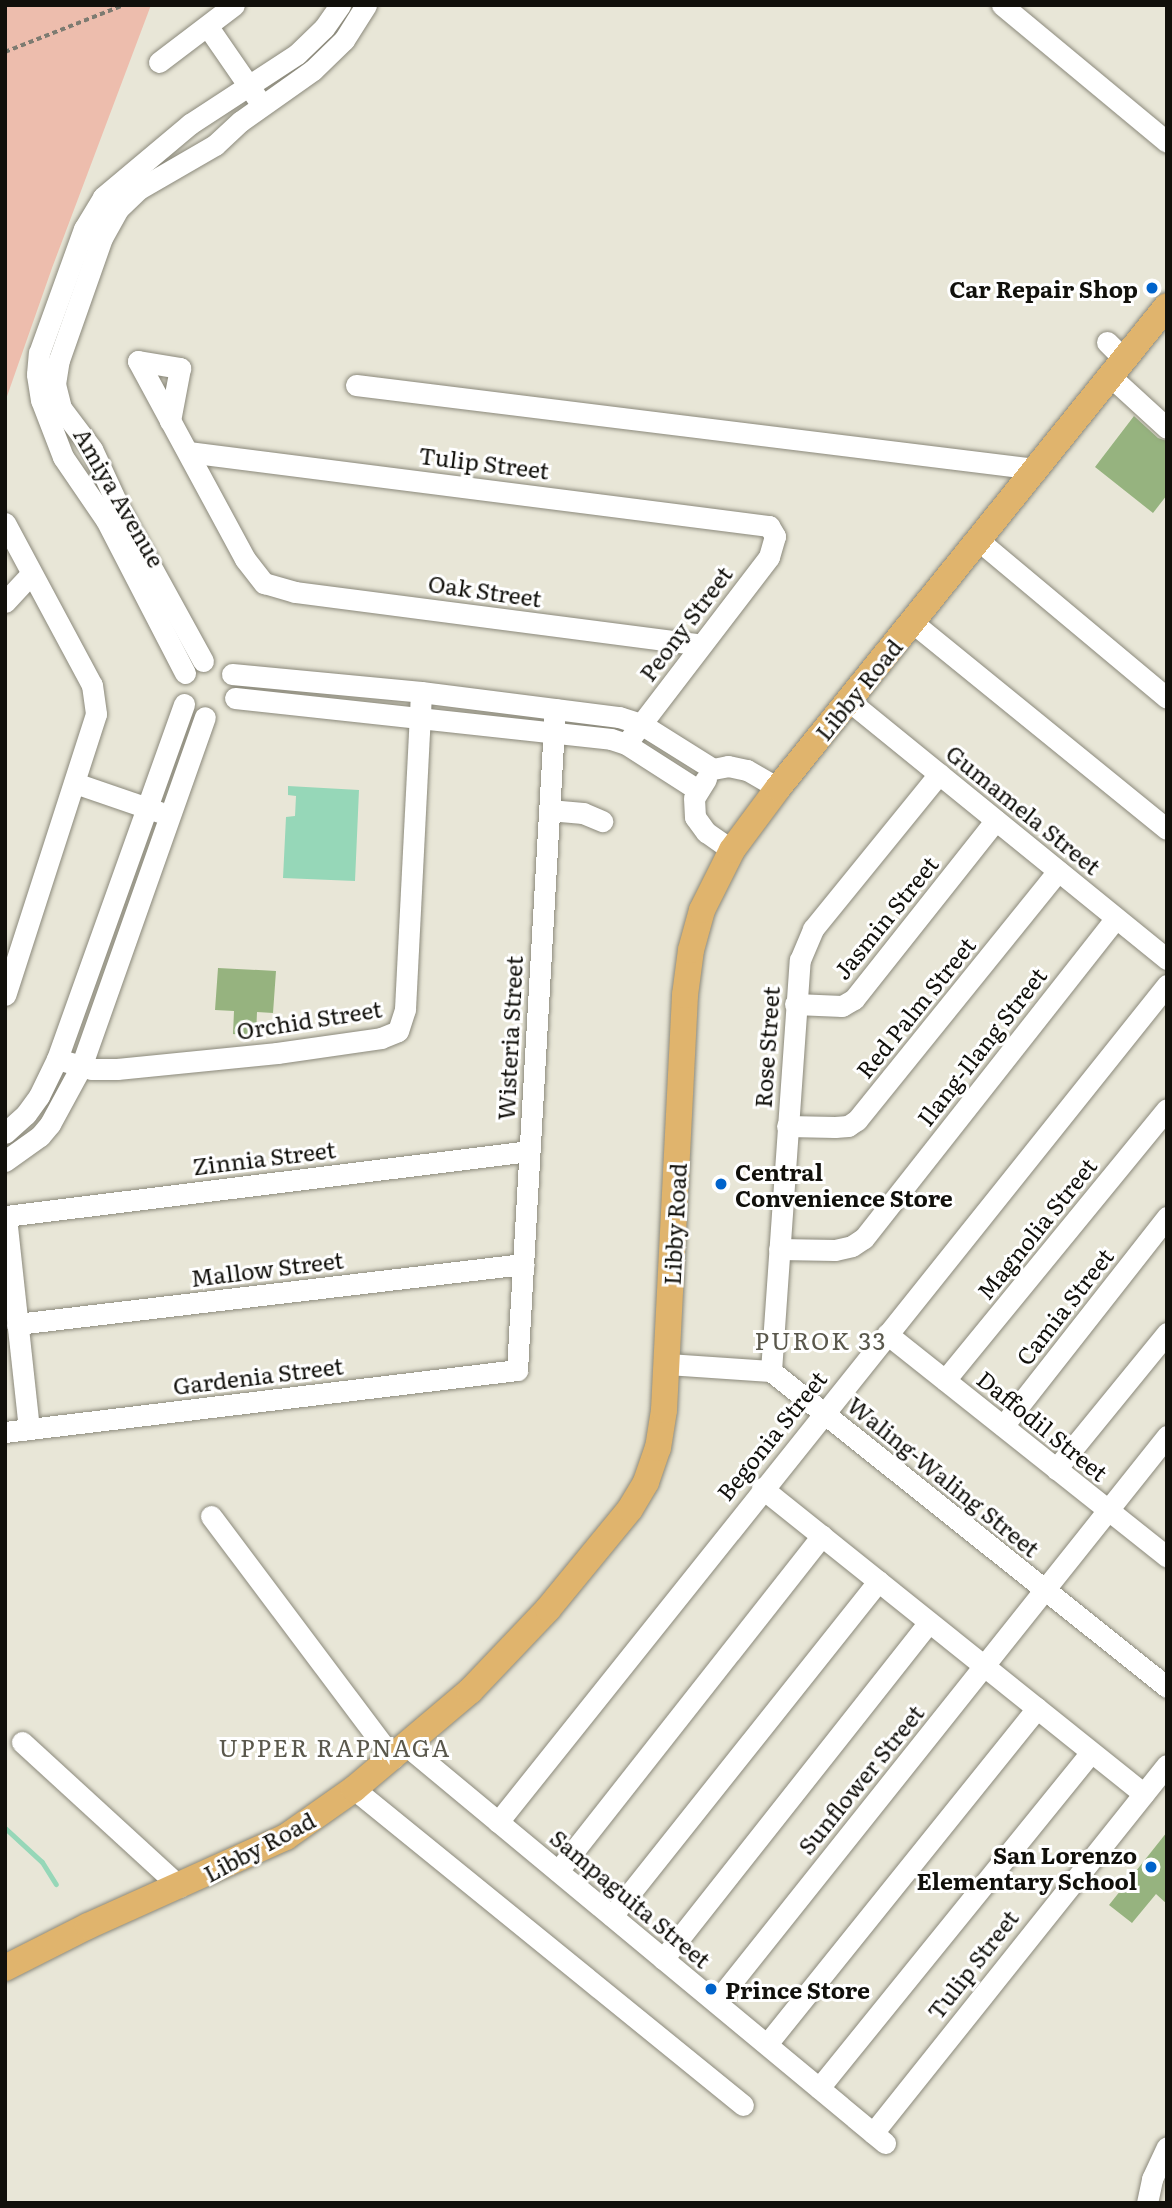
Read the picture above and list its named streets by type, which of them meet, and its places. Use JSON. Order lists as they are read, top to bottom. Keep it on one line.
{"streets":{"main road":["Libby Road"],"street":["Tulip Street","Amiya Avenue","Oak Street","Peony Street","Gumamela Street","Jasmin Street","Red Palm Street","Orchid Street","Wisteria Street","Ilang-Ilang Street","Rose Street","Zinnia Street","Magnolia Street","Mallow Street","Camia Street","Gardenia Street","Daffodil Street","Begonia Street","Waling-Waling Street","Sunflower Street","Sampaguita Street"]},"crossings":[["Tulip Street","Oak Street"],["Tulip Street","Peony Street"],["Tulip Street","Sampaguita Street"],["Oak Street","Peony Street"],["Libby Road","Gumamela Street"],["Libby Road","Sampaguita Street"],["Gumamela Street","Jasmin Street"],["Gumamela Street","Red Palm Street"],["Gumamela Street","Ilang-Ilang Street"],["Gumamela Street","Rose Street"],["Jasmin Street","Rose Street"],["Red Palm Street","Rose Street"],["Wisteria Street","Zinnia Street"],["Wisteria Street","Mallow Street"],["Wisteria Street","Gardenia Street"],["Ilang-Ilang Street","Rose Street"],["Rose Street","Waling-Waling Street"],["Magnolia Street","Daffodil Street"],["Camia Street","Daffodil Street"],["Daffodil Street","Begonia Street"],["Daffodil Street","Sunflower Street"],["Begonia Street","Waling-Waling Street"],["Begonia Street","Sampaguita Street"],["Waling-Waling Street","Sunflower Street"],["Sunflower Street","Sampaguita Street"]],"districts":["PUROK 33","UPPER RAPNAGA"],"places":["Car Repair Shop","Central Convenience Store","San Lorenzo Elementary School","Prince Store"]}
